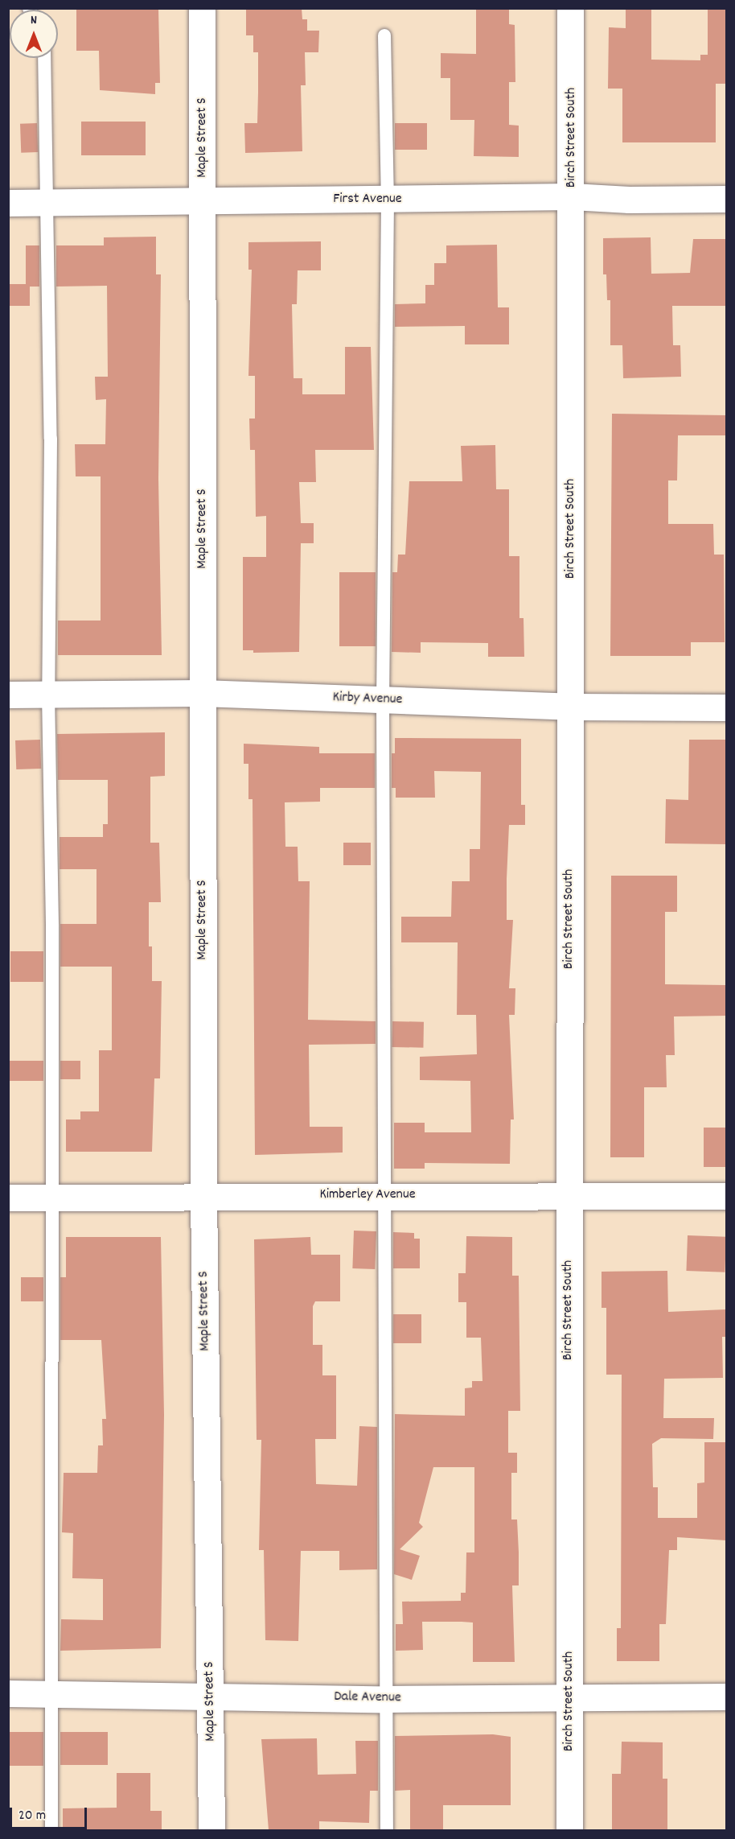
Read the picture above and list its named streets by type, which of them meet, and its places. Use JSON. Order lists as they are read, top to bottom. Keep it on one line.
{"streets":{"street":["Maple Street S","Birch Street South","First Avenue","Kirby Avenue","Kimberley Avenue","Dale Avenue"]},"crossings":[["Maple Street S","First Avenue"],["Maple Street S","Kirby Avenue"],["Maple Street S","Kimberley Avenue"],["Maple Street S","Dale Avenue"],["Birch Street South","First Avenue"],["Birch Street South","Kirby Avenue"],["Birch Street South","Kimberley Avenue"],["Birch Street South","Dale Avenue"]],"scale_bar":"20 m","north":"top"}
